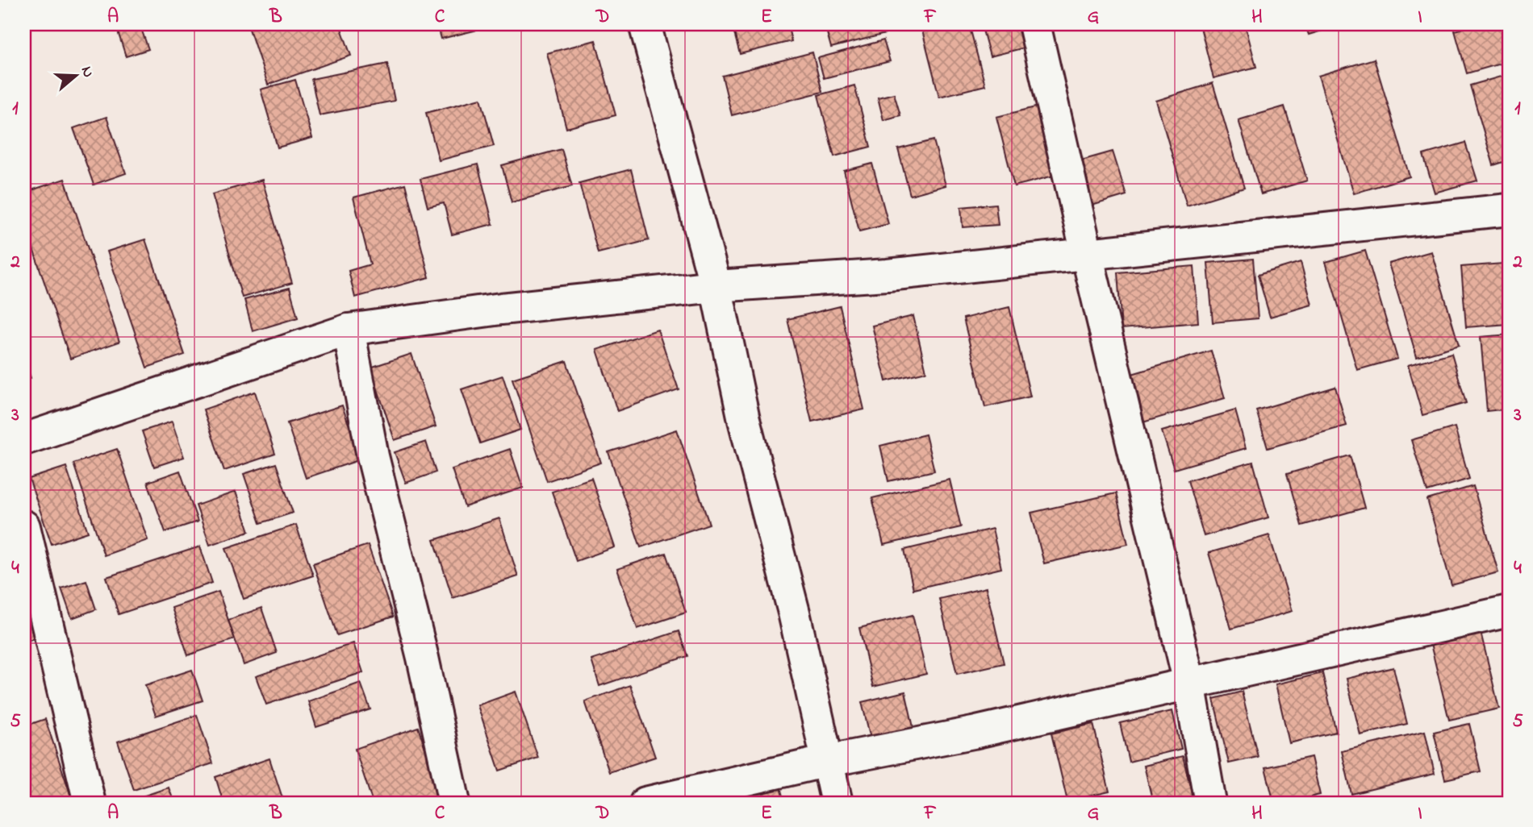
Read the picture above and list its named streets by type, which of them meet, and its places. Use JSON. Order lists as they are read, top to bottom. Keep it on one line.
{"north":"right","grid":{"columns":["A","B","C","D","E","F","G","H","I"],"rows":["1","2","3","4","5"]}}
